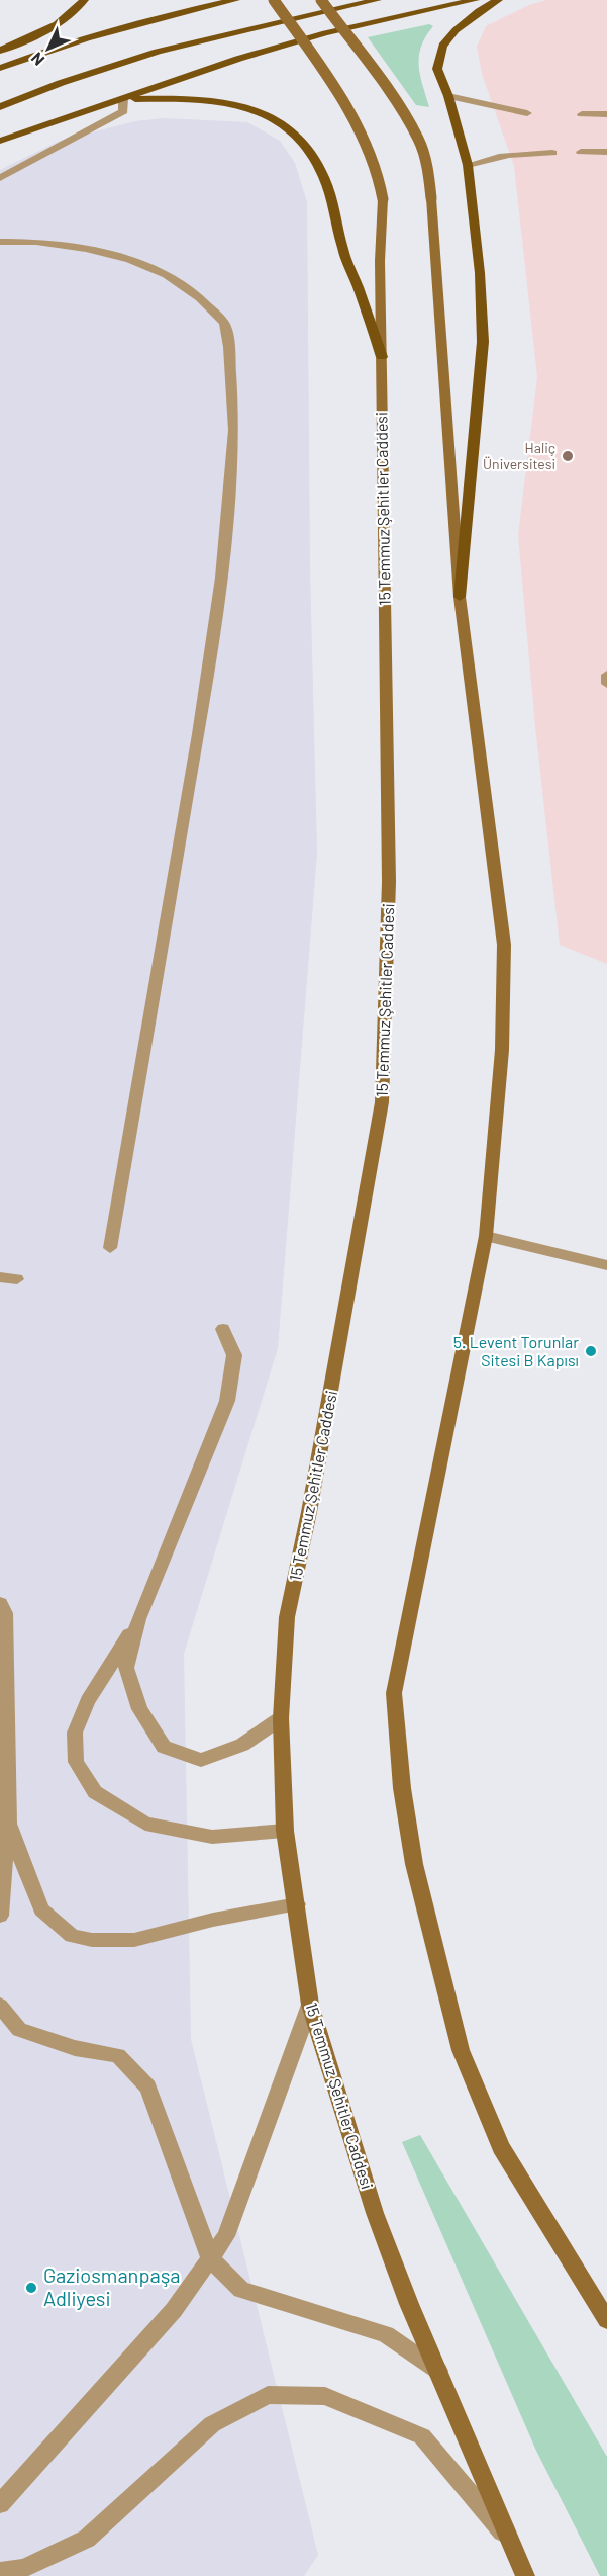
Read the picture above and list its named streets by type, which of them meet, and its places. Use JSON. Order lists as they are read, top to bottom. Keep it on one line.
{"streets":{"main road":["15 Temmuz Şehitler Caddesi"]},"places":["Haliç Üniversitesi","5. Levent Torunlar Sitesi B Kapısı","Gaziosmanpaşa Adliyesi"],"north":"bottom left"}
